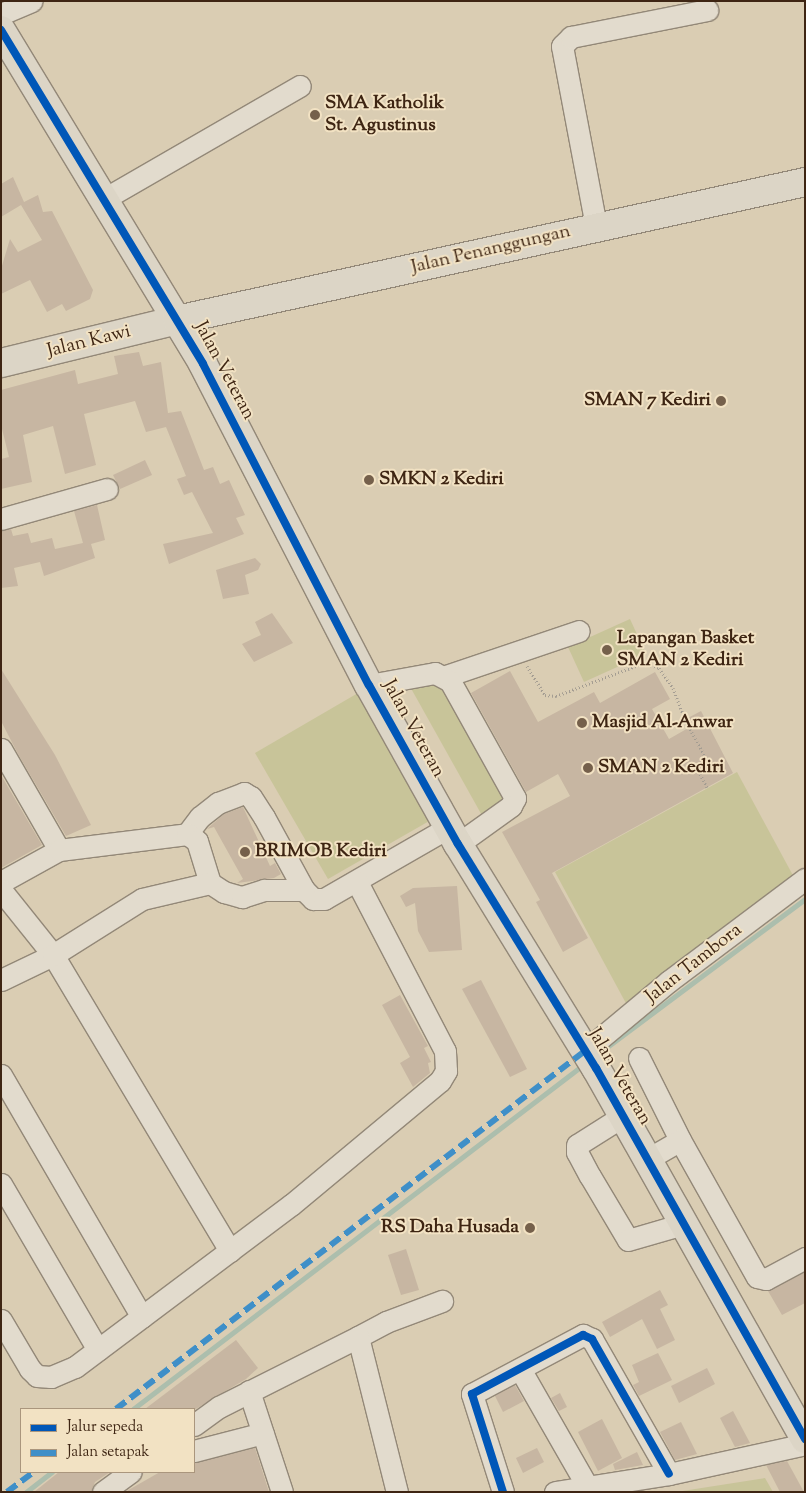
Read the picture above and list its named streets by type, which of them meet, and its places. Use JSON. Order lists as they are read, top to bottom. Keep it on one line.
{"streets":{"main road":["Jalan Penanggungan","Jalan Kawi","Jalan Veteran"],"street":["Jalan Tambora"]},"crossings":[["Jalan Penanggungan","Jalan Kawi"],["Jalan Penanggungan","Jalan Veteran"],["Jalan Kawi","Jalan Veteran"],["Jalan Veteran","Jalan Tambora"]],"places":["SMA Katholik St. Agustinus","SMAN 7 Kediri","SMKN 2 Kediri","Lapangan Basket SMAN 2 Kediri","Masjid Al-Anwar","SMAN 2 Kediri","BRIMOB Kediri","RS Daha Husada"],"legend":["Jalur sepeda","Jalan setapak"]}
